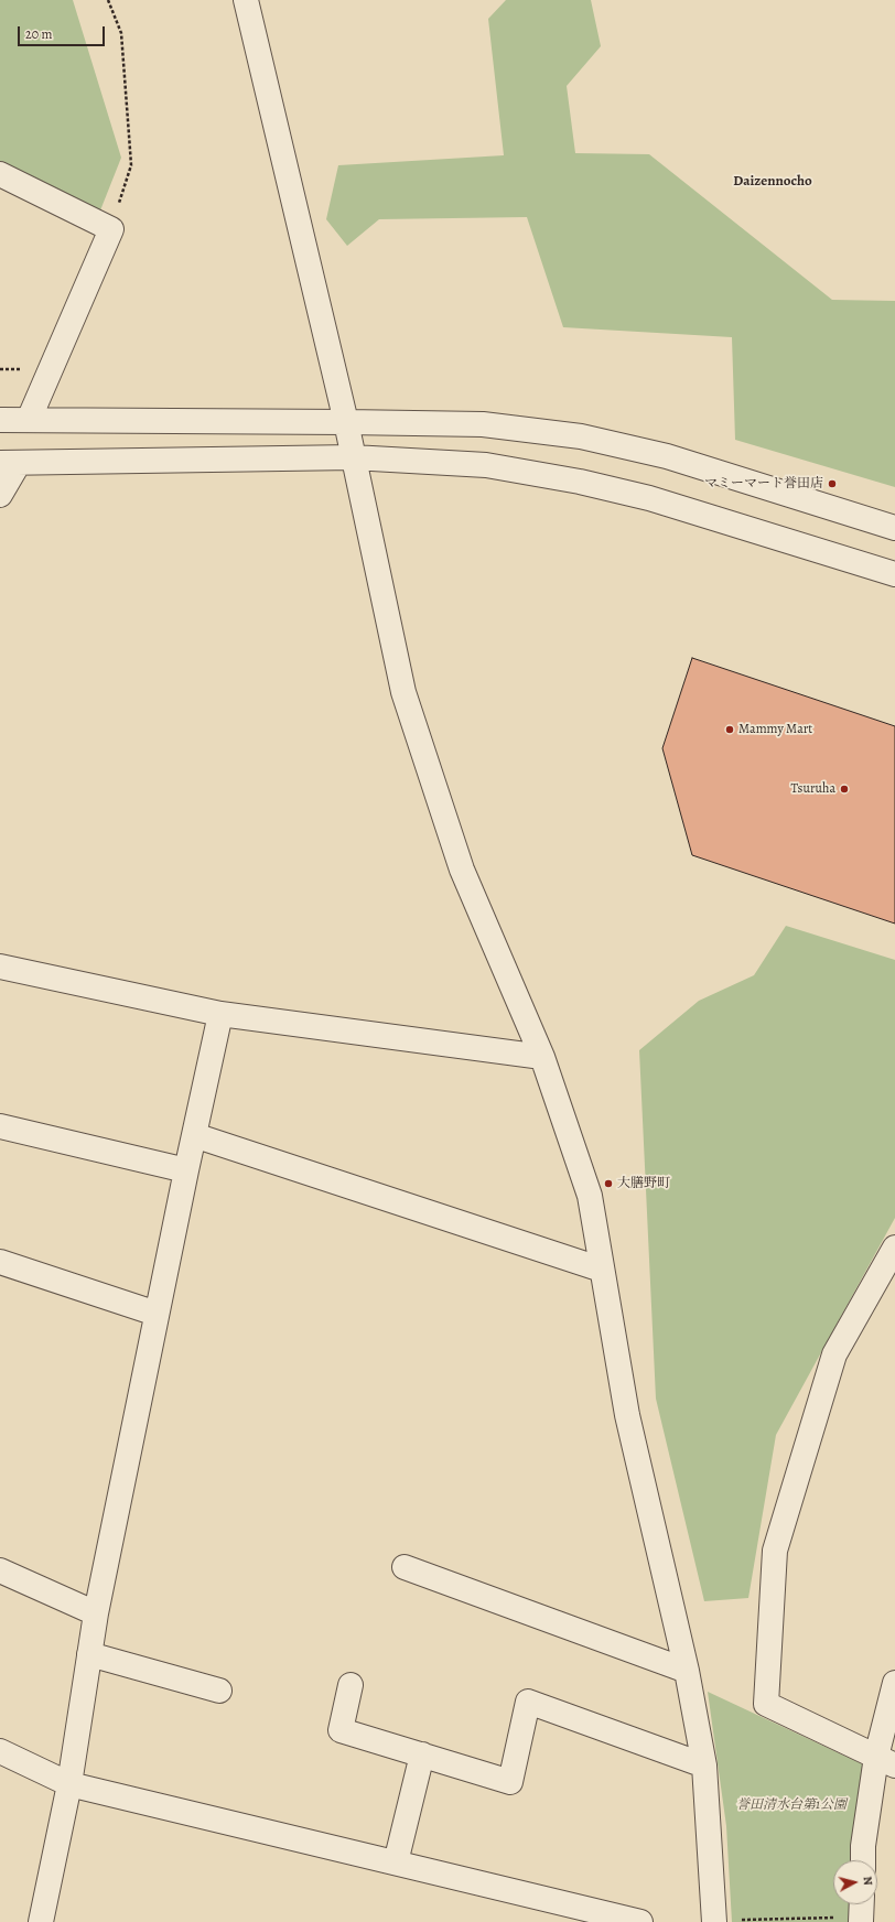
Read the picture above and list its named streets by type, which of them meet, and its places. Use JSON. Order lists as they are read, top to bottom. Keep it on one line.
{"districts":["Daizennocho"],"parks":["誉田清水台第1公園"],"places":["マミーマート誉田店","Mammy Mart","Tsuruha","大膳野町"],"scale_bar":"20 m","north":"right"}
